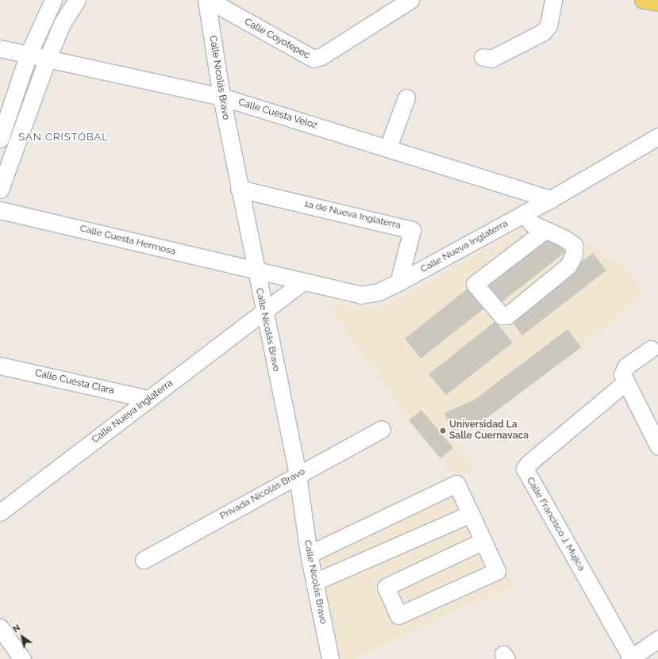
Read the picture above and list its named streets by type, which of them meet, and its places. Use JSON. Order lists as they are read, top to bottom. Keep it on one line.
{"streets":{"street":["Calle Coyotepec","Calle Nicolás Bravo","Calle Cuesta Veloz","1a de Nueva Inglaterra","Calle Cuesta Hermosa","Calle Nueva Inglaterra","Calle Cuesta Clara","Privada Nicolás Bravo","Calle Francisco J. Mujica"]},"crossings":[["Calle Coyotepec","Calle Nicolás Bravo"],["Calle Nicolás Bravo","Calle Cuesta Veloz"],["Calle Nicolás Bravo","1a de Nueva Inglaterra"],["Calle Nicolás Bravo","Calle Cuesta Hermosa"],["Calle Nicolás Bravo","Calle Nueva Inglaterra"],["Calle Nicolás Bravo","Privada Nicolás Bravo"],["Calle Cuesta Veloz","Calle Nueva Inglaterra"],["1a de Nueva Inglaterra","Calle Nueva Inglaterra"],["Calle Cuesta Hermosa","Calle Nueva Inglaterra"],["Calle Nueva Inglaterra","Calle Cuesta Clara"]],"districts":["SAN CRISTÓBAL"],"places":["Universidad La Salle Cuernavaca"],"north":"top left"}
